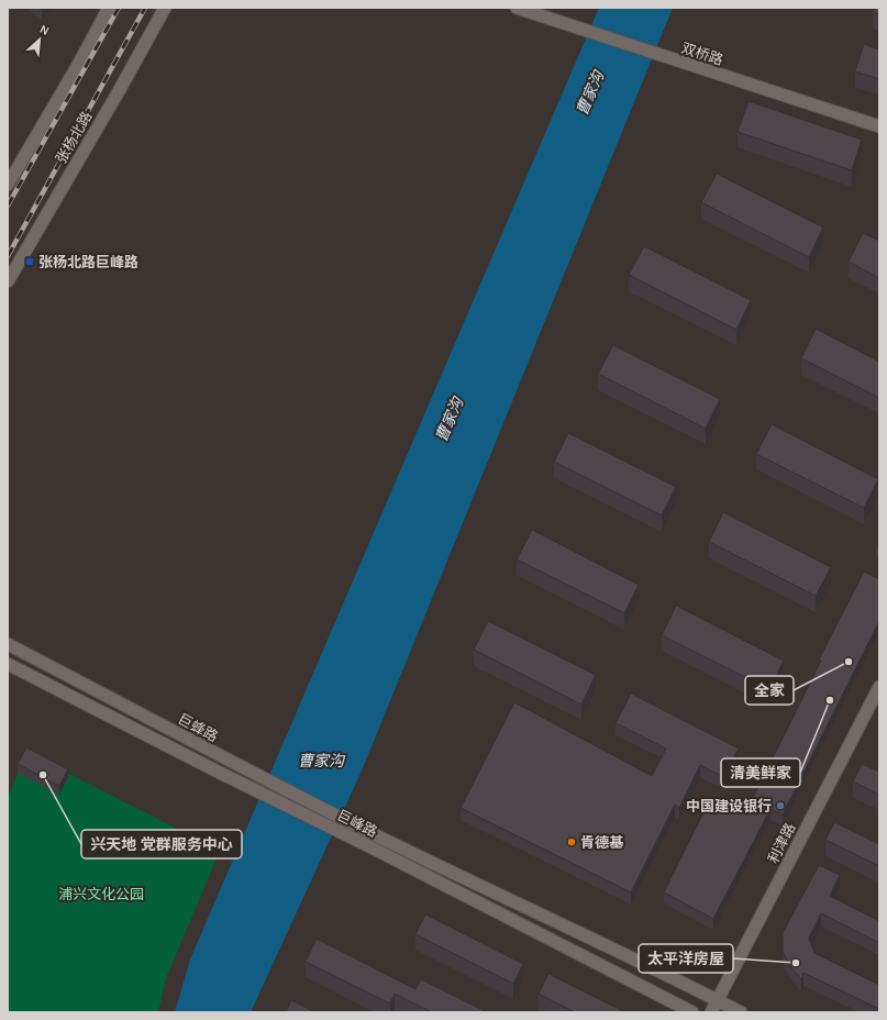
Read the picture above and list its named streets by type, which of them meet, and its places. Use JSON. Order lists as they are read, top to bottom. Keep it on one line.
{"streets":{"main road":["双桥路","张杨北路","巨蜂路","巨峰路","利津路"]},"crossings":[["巨蜂路","巨峰路"],["巨峰路","利津路"]],"water":["曹家沟"],"parks":["浦兴文化公园"],"places":{"transit":["张杨北路巨峰路"],"other":["全家","清美鲜家","兴天地 党群服务中心","中国建设银行","肯德基","太平洋房屋"]},"north":"top right"}
